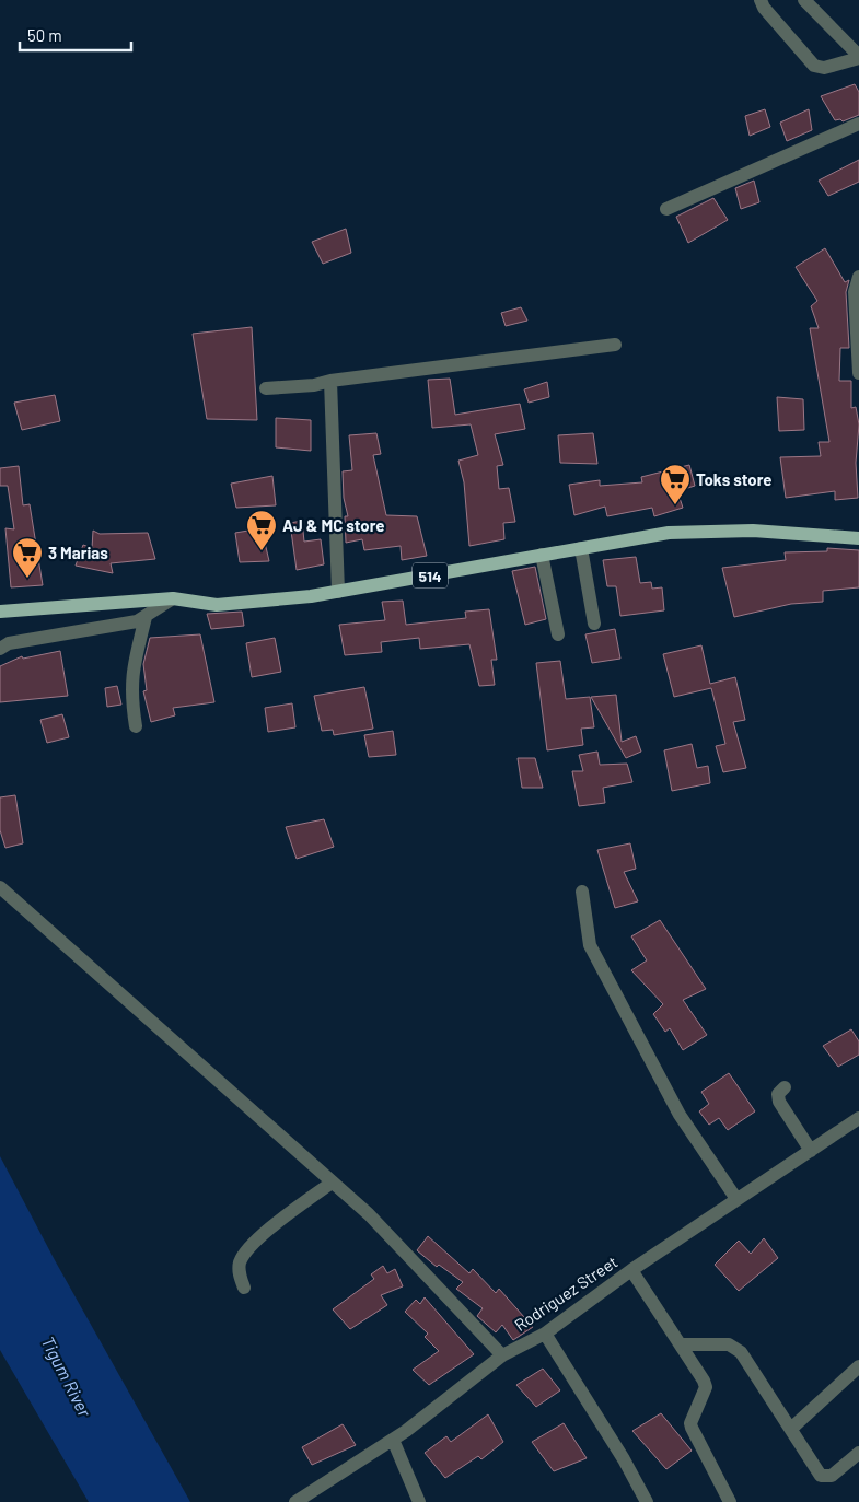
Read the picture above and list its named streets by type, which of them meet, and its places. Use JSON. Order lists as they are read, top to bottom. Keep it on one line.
{"streets":{"main road":["514"],"street":["Rodriguez Street"]},"water":["Tigum River"],"places":{"supermarket":["Toks store","AJ & MC store","3 Marias"]},"scale_bar":"50 m"}
